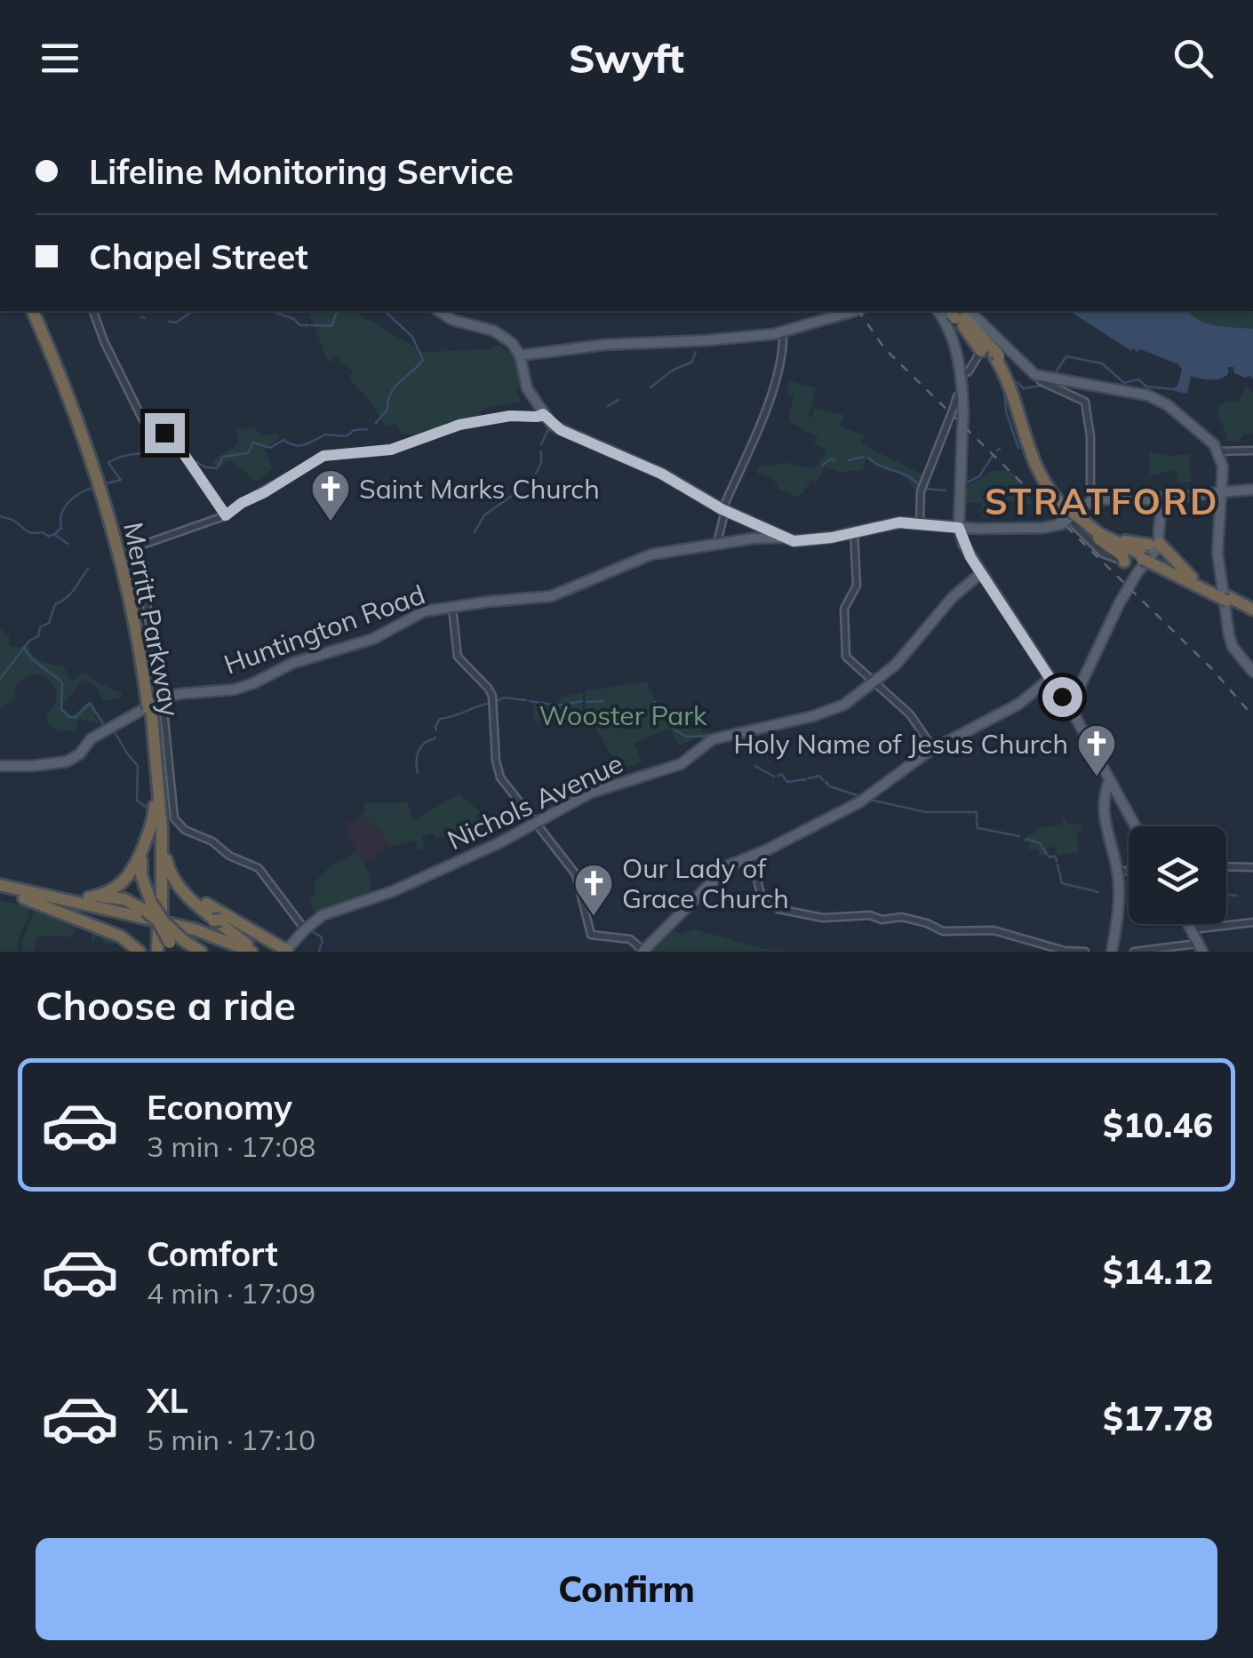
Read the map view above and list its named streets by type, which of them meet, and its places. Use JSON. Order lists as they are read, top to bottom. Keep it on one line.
{"streets":{"highway":["Merritt Parkway"],"main road":["Huntington Road","Nichols Avenue"]},"crossings":[["Merritt Parkway","Huntington Road"]],"districts":["STRATFORD"],"parks":["Wooster Park"],"places":{"church":["Saint Marks Church","Holy Name of Jesus Church","Our Lady of Grace Church"]},"page":{"header":"Swyft","banner":["Lifeline Monitoring Service","Chapel Street"],"heading":"Choose a ride","list":[{"name":"Economy","note":"3 min · 17:08","value":"$10.46"},{"name":"Comfort","note":"4 min · 17:09","value":"$14.12"},{"name":"XL","note":"5 min · 17:10","value":"$17.78"}],"buttons":"Confirm"}}
